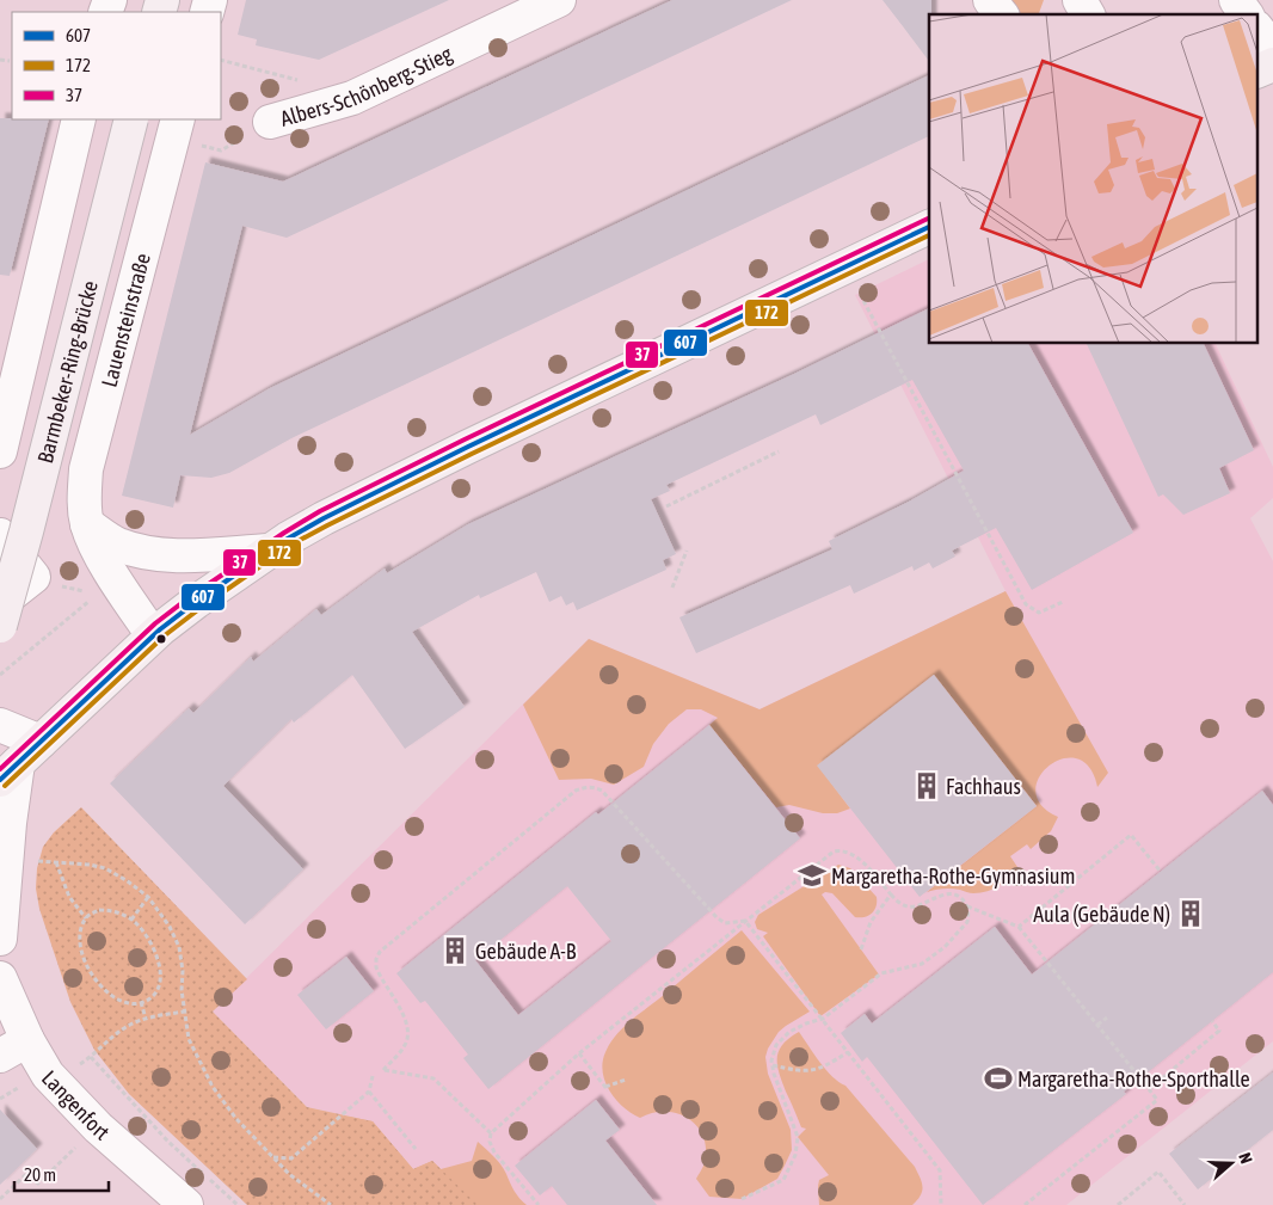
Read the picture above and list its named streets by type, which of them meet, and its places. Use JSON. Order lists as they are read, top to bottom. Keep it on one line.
{"streets":{"main road":["Barmbeker-Ring-Brücke"],"street":["Albers-Schönberg-Stieg","Lauensteinstraße","Langenfort"]},"crossings":[["Albers-Schönberg-Stieg","Lauensteinstraße"]],"places":{"building":["Fachhaus","Aula (Gebäude N)","Gebäude A-B"],"school or university":["Margaretha-Rothe-Gymnasium"],"sports":["Margaretha-Rothe-Sporthalle"]},"lines":["transit line 37","transit line 607","transit line 172"],"legend":["607","172","37"],"scale_bar":"20 m","north":"right"}
